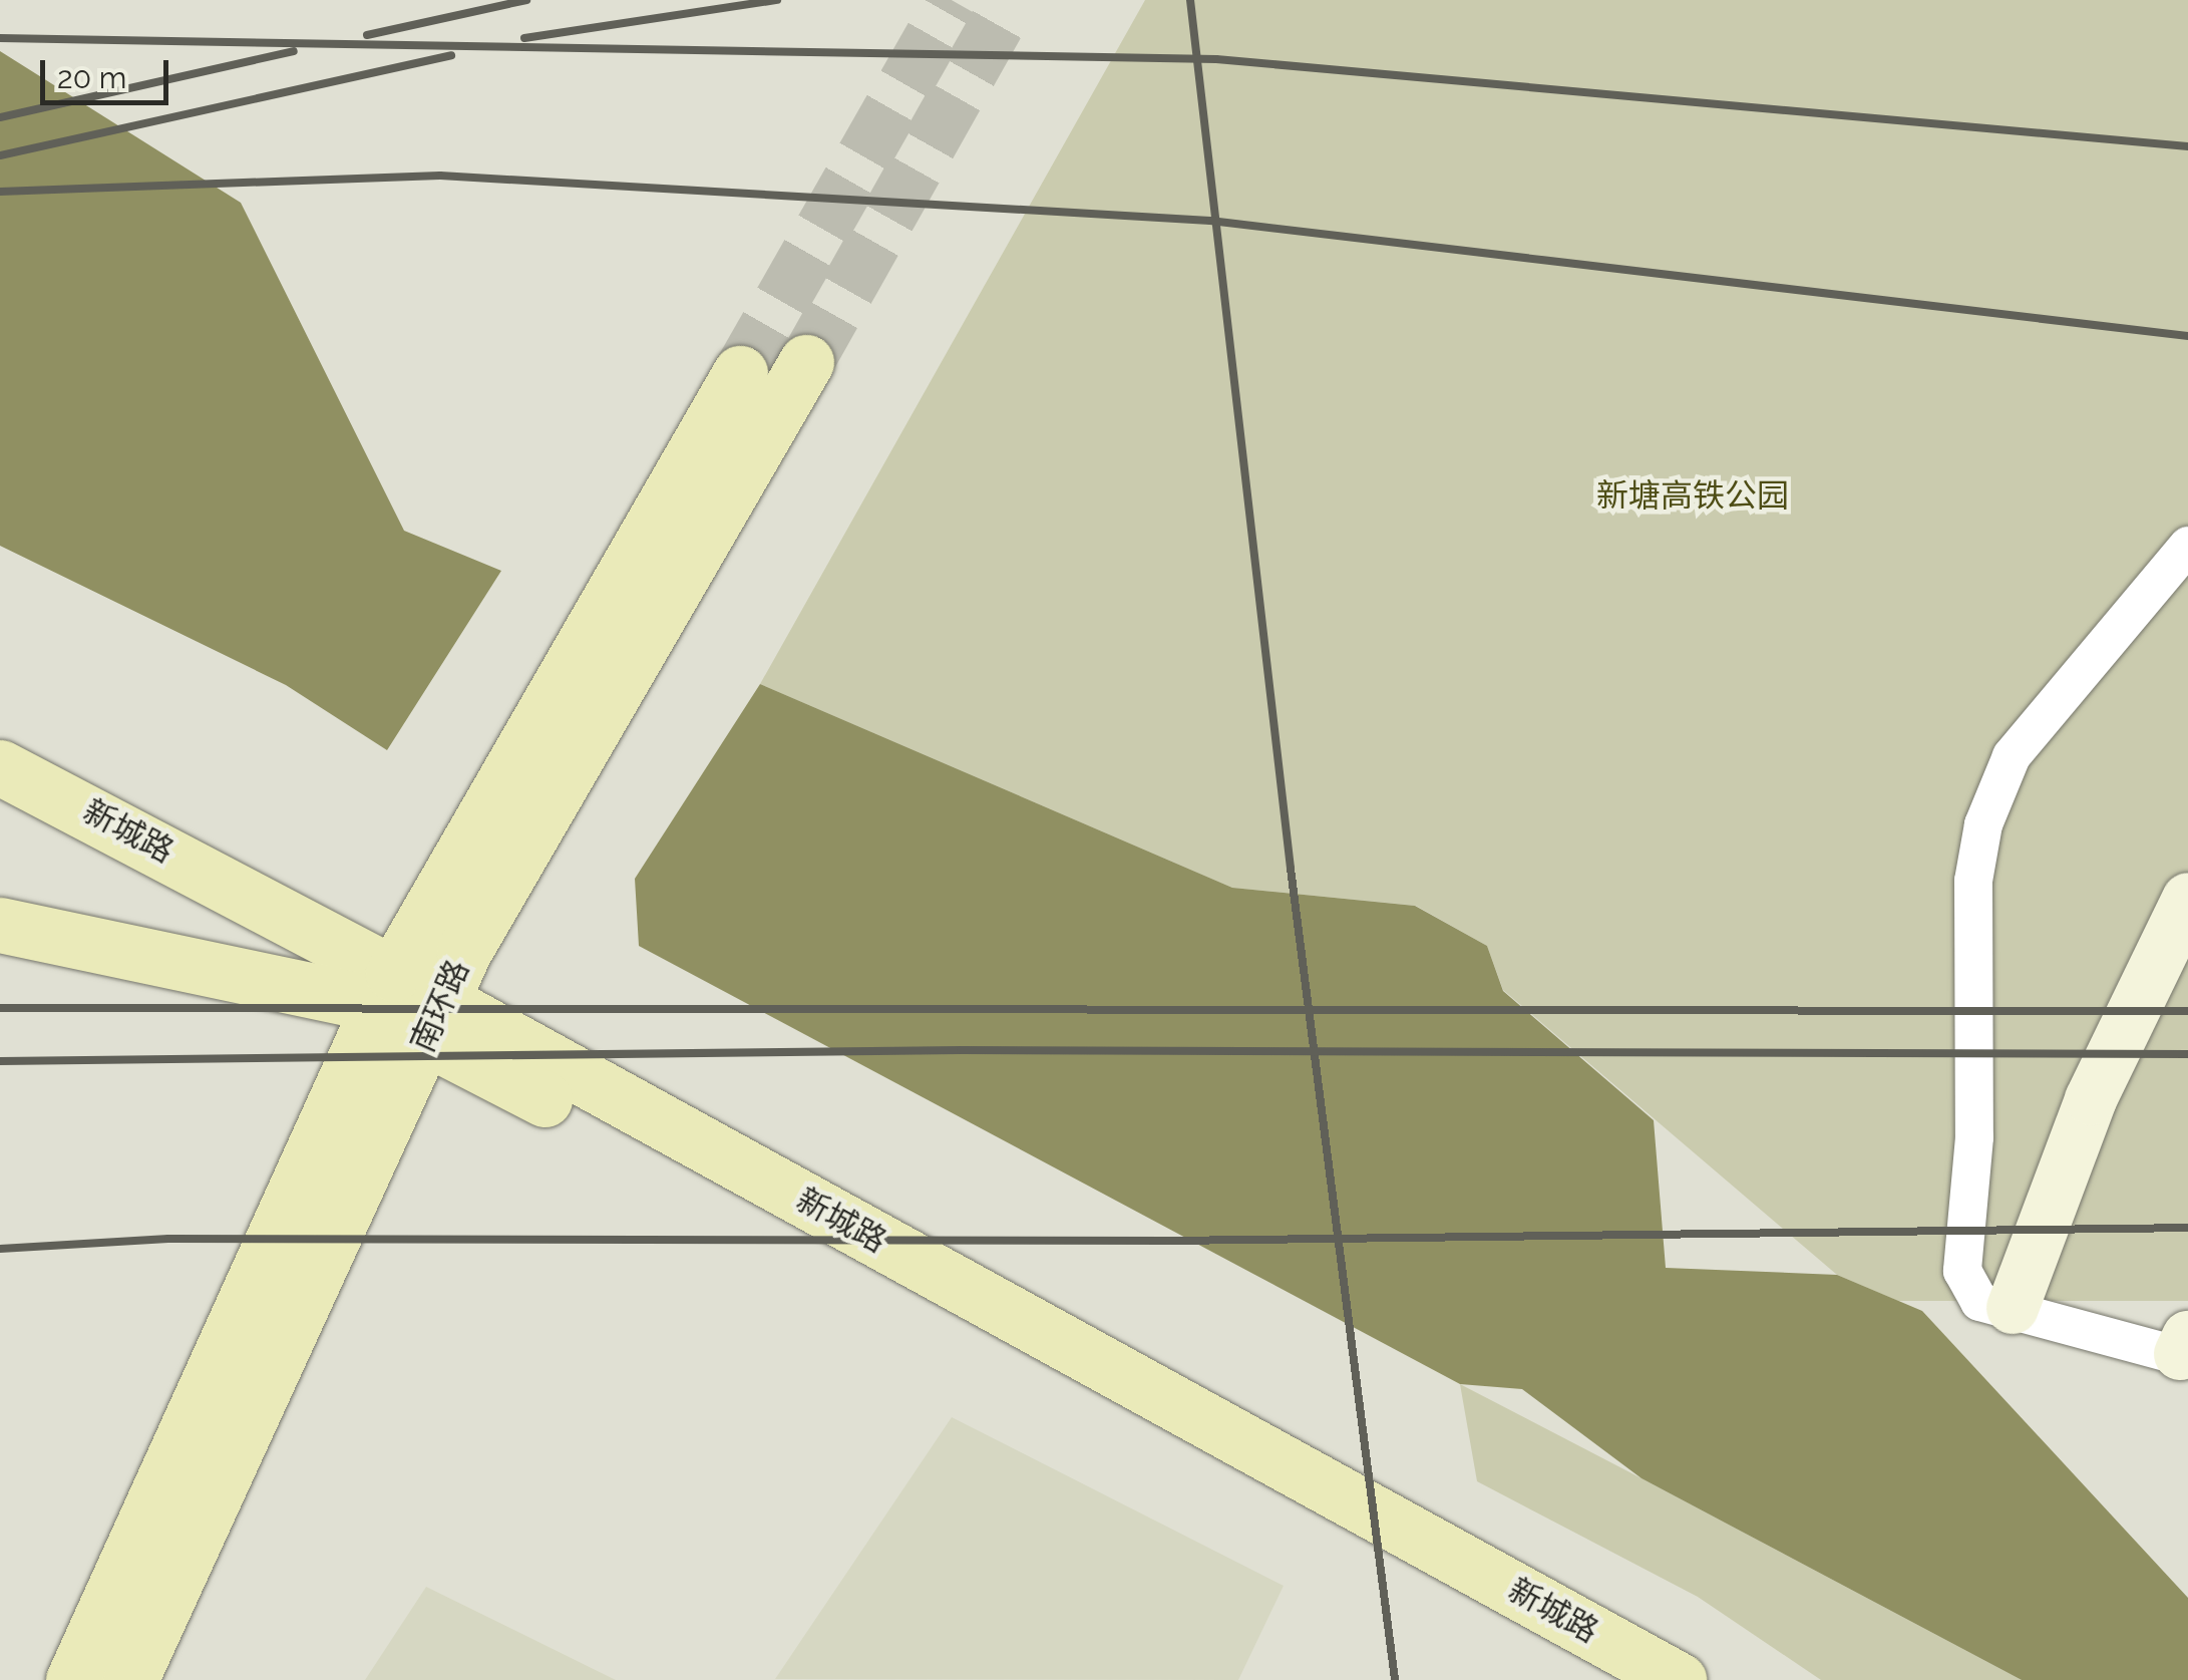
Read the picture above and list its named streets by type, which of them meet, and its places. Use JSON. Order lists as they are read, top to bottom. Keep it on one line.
{"streets":{"main road":["新城路","南环路"]},"crossings":[["新城路","南环路"]],"parks":["新塘高铁公园"],"scale_bar":"20 m"}
